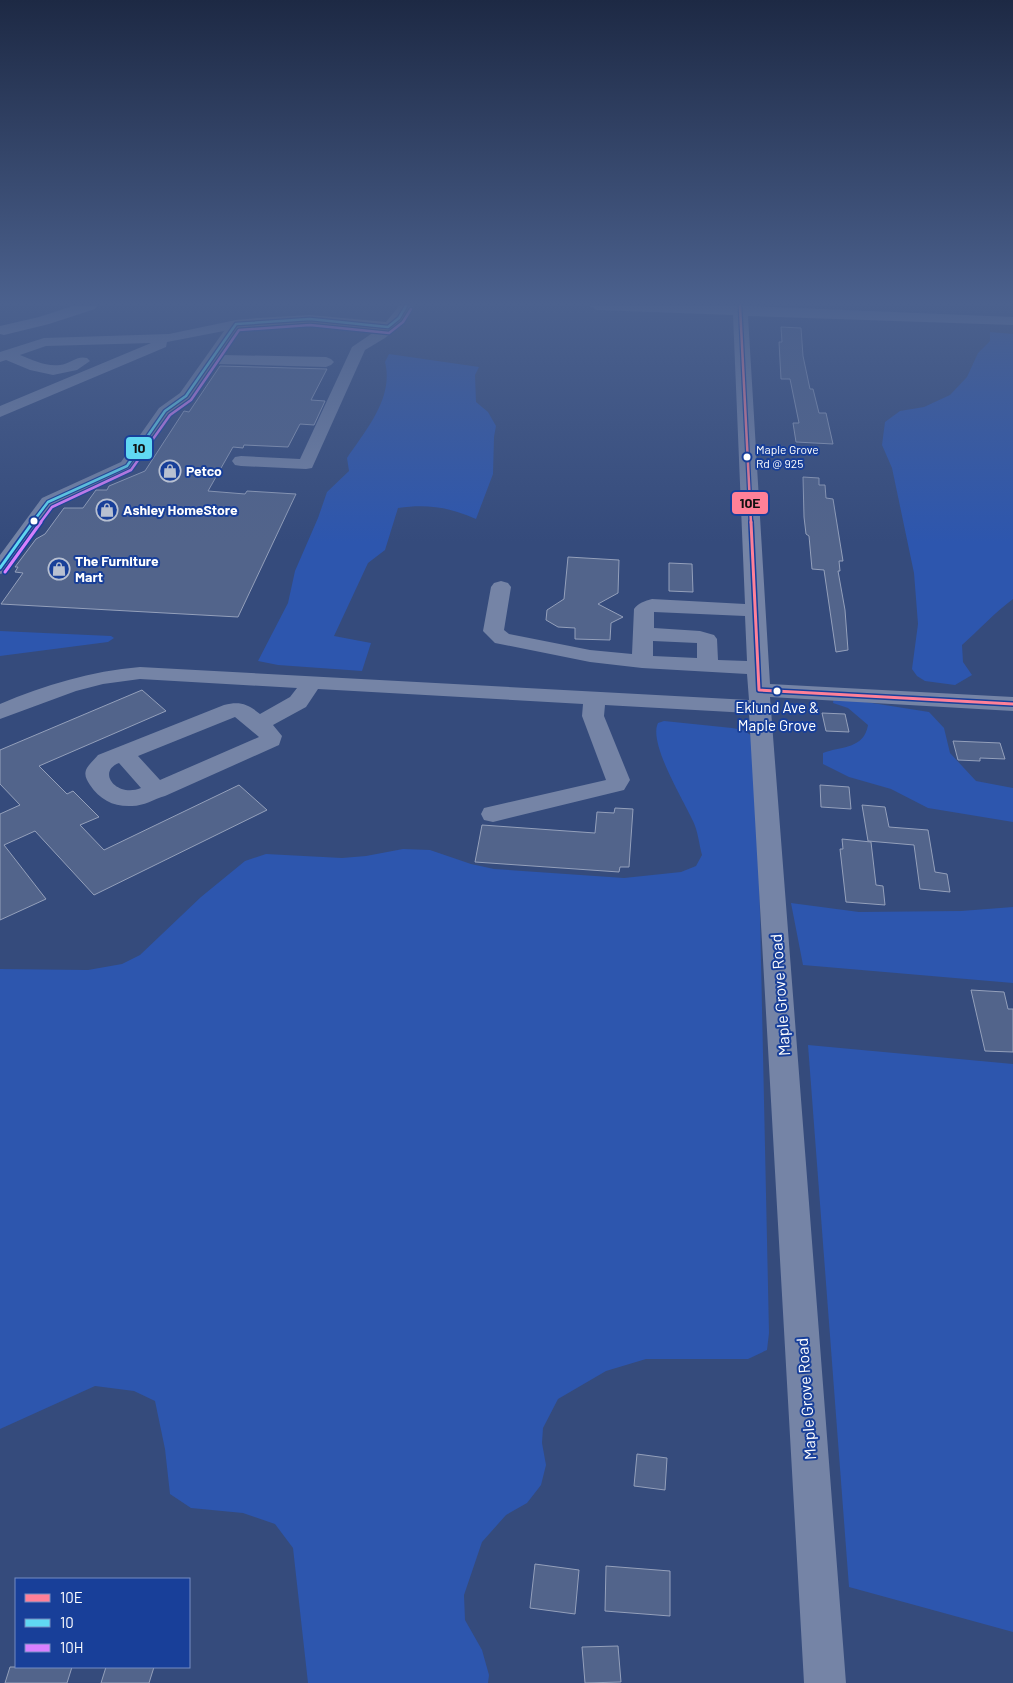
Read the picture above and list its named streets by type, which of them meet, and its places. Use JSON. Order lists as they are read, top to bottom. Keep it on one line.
{"streets":{"street":["Maple Grove Road"]},"places":{"other":["Maple Grove Rd @ 925","Eklund Ave & Maple Grove"],"shop":["Petco","Ashley HomeStore","The Furniture Mart"]},"lines":["transit line 10E","transit line 10","transit line 10H"],"legend":["10E","10","10H"]}
